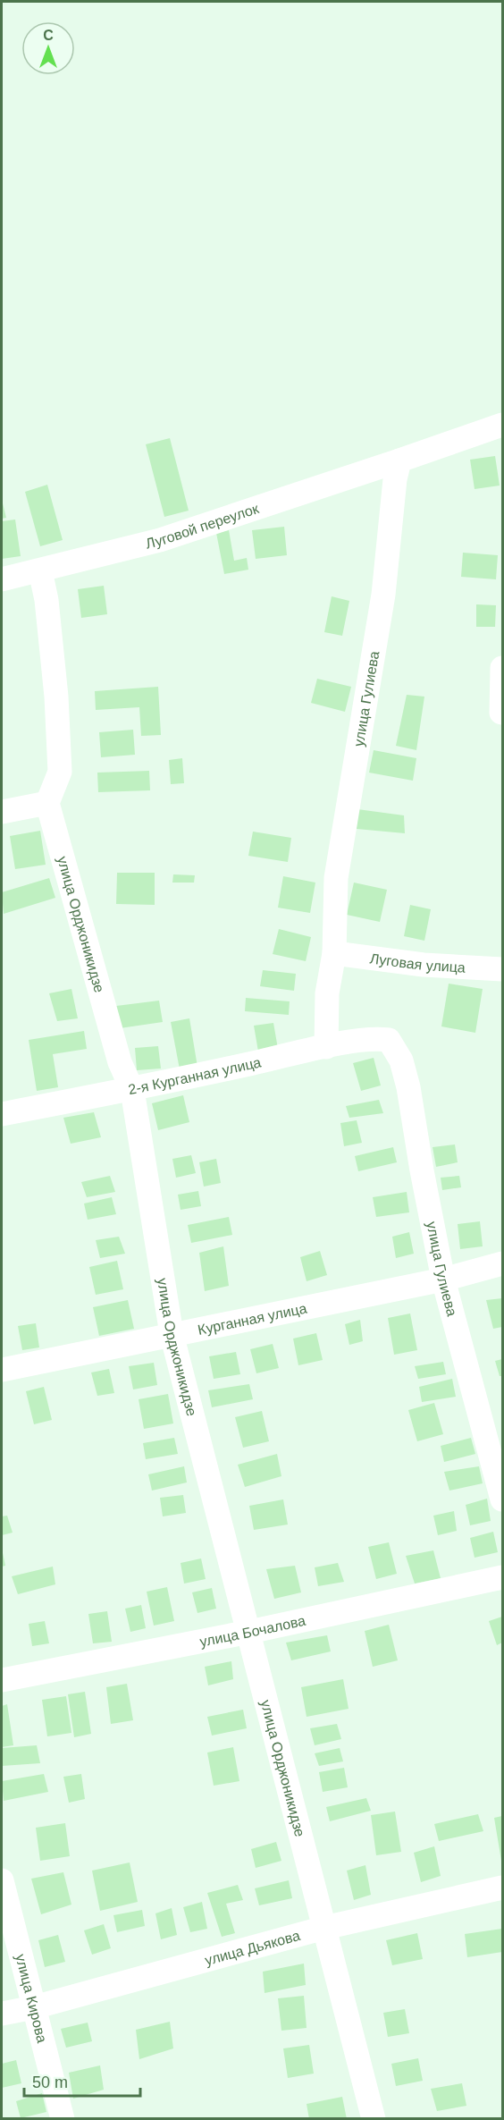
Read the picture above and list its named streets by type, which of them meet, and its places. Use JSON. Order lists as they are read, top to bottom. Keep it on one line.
{"streets":{"street":["Луговой переулок","улица Гулиева","улица Орджоникидзе","Луговая улица","2-я Курганная улица","Курганная улица","улица Бочалова","улица Дьякова","улица Кирова"]},"crossings":[["Луговой переулок","улица Гулиева"],["улица Гулиева","Луговая улица"],["улица Гулиева","2-я Курганная улица"],["улица Гулиева","Курганная улица"],["улица Орджоникидзе","2-я Курганная улица"],["улица Орджоникидзе","Курганная улица"],["улица Орджоникидзе","улица Бочалова"],["улица Орджоникидзе","улица Дьякова"],["улица Дьякова","улица Кирова"]],"scale_bar":"50 m","north":"top"}
